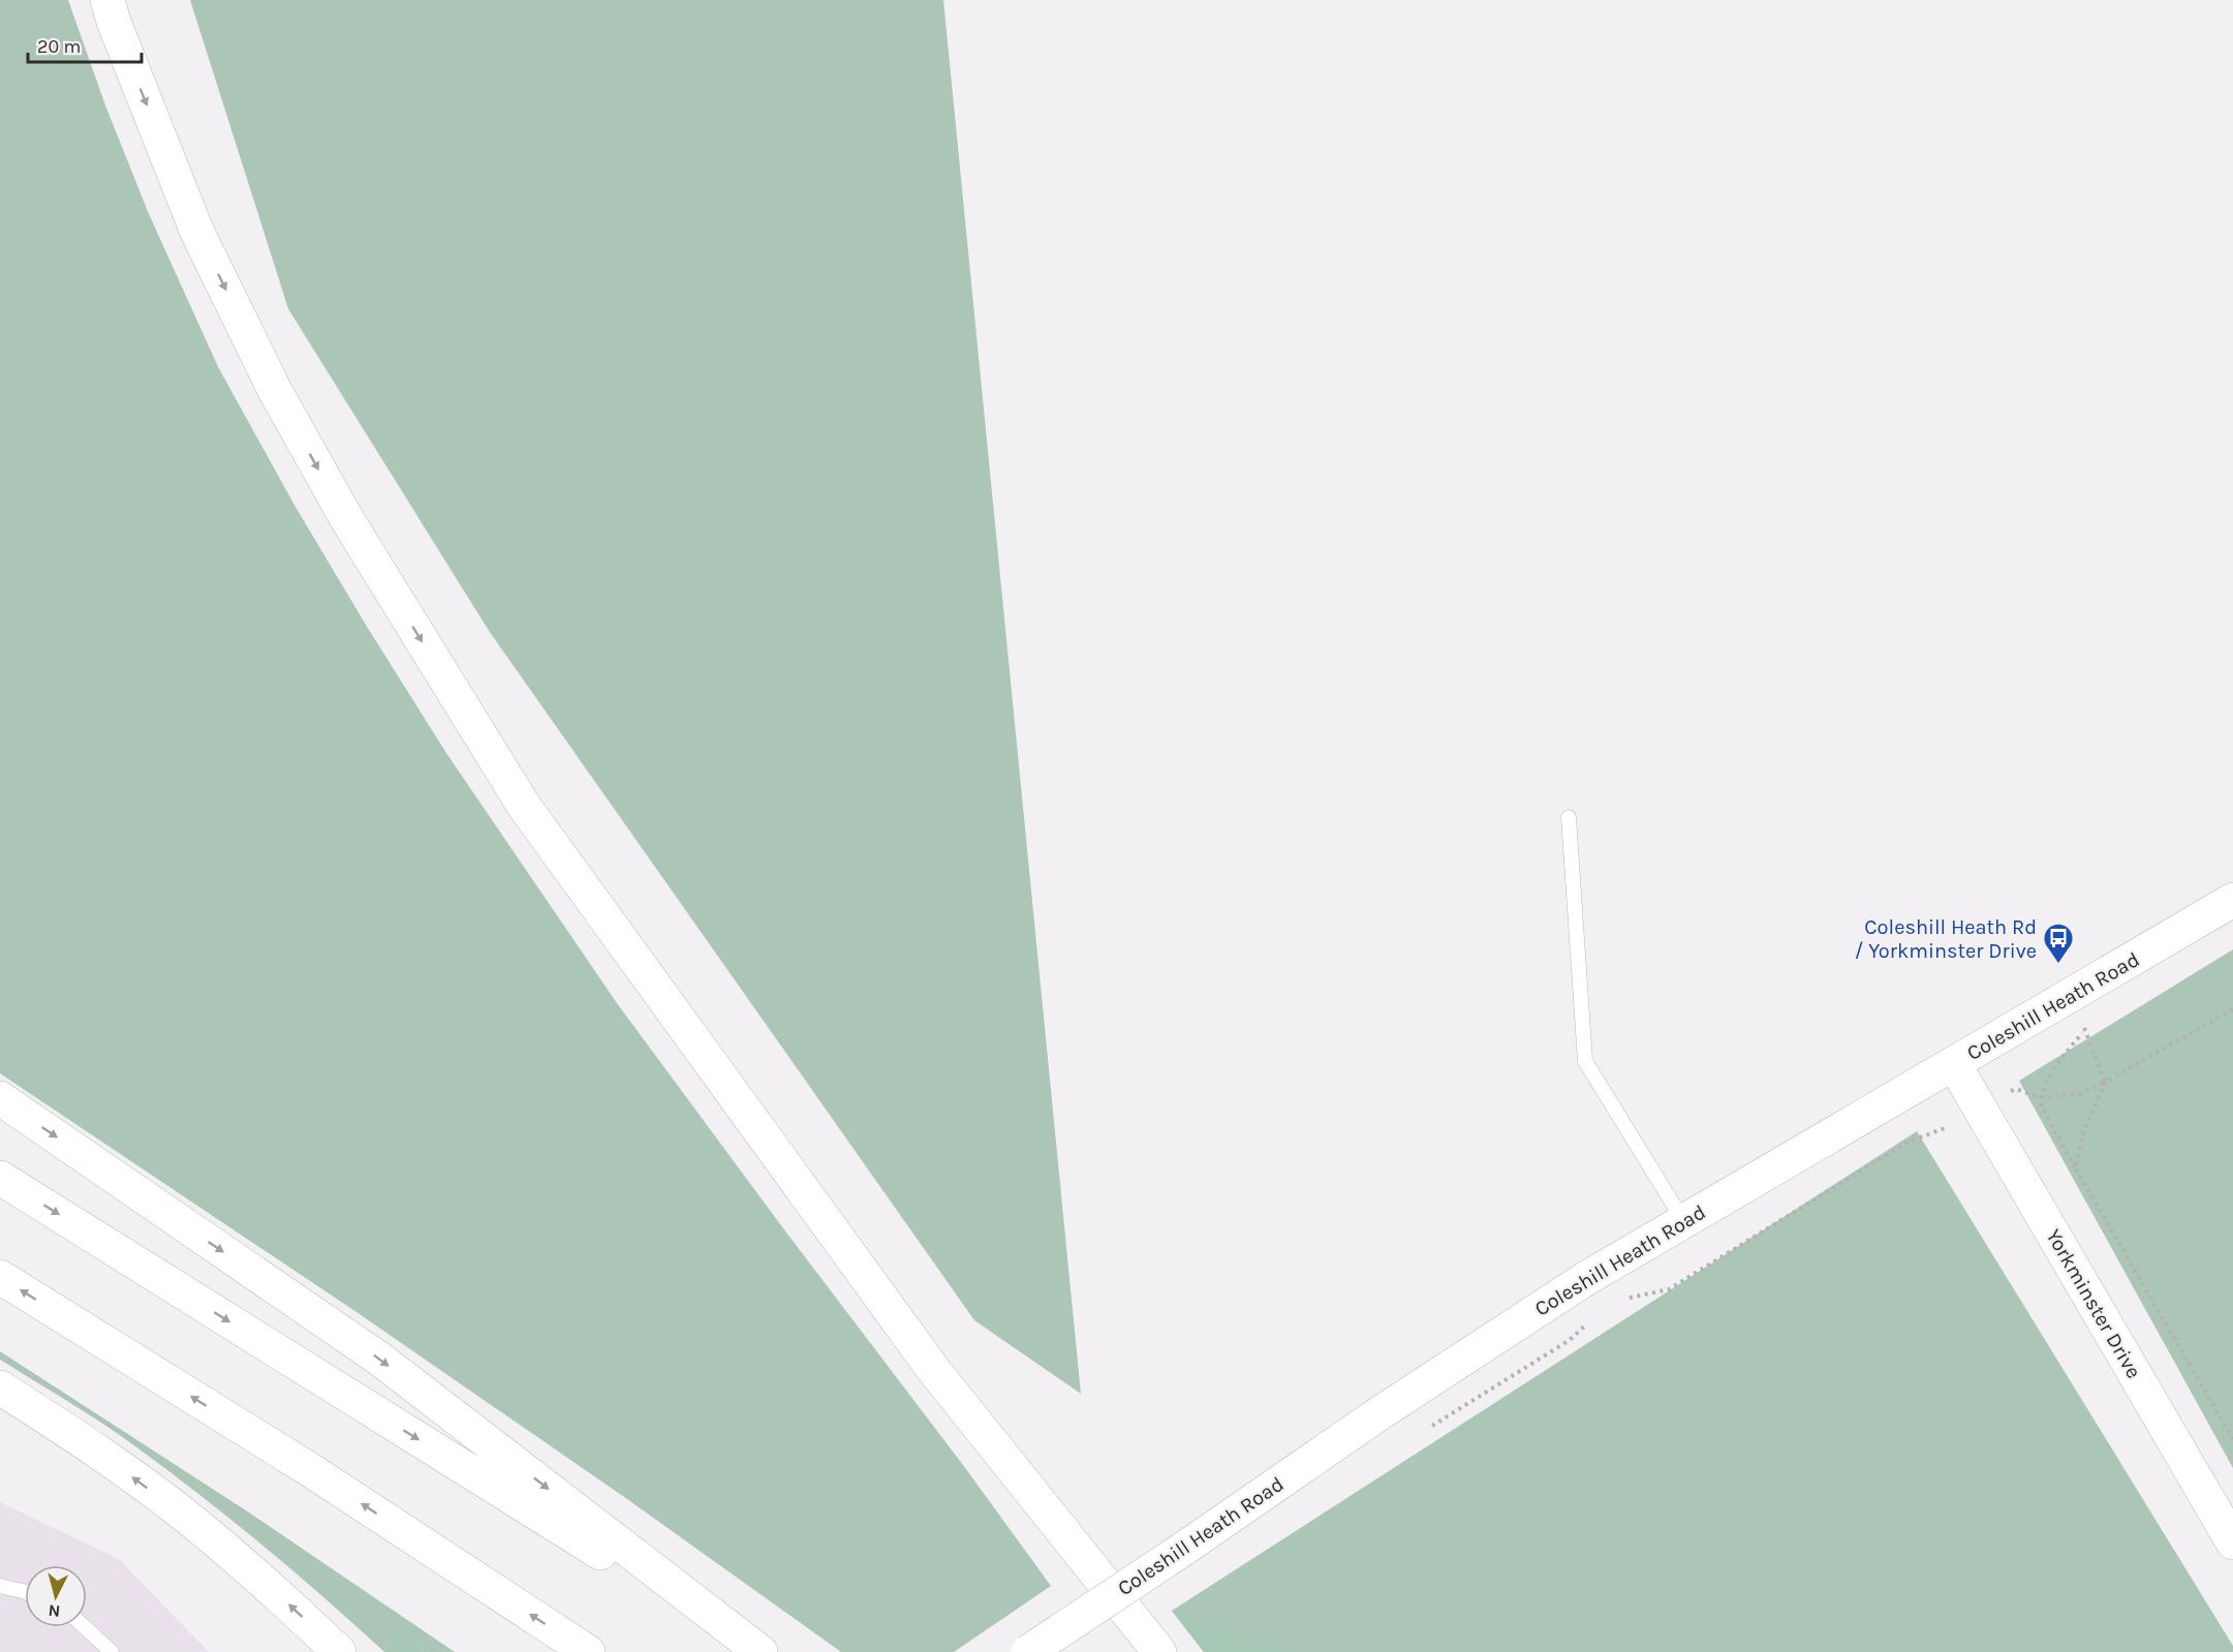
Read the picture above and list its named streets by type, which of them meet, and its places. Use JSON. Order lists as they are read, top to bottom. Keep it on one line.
{"streets":{"main road":["Coleshill Heath Road","Yorkminster Drive"]},"crossings":[["Coleshill Heath Road","Yorkminster Drive"]],"places":{"bus stop":["Coleshill Heath Rd / Yorkminster Drive"]},"scale_bar":"20 m","north":"bottom"}
